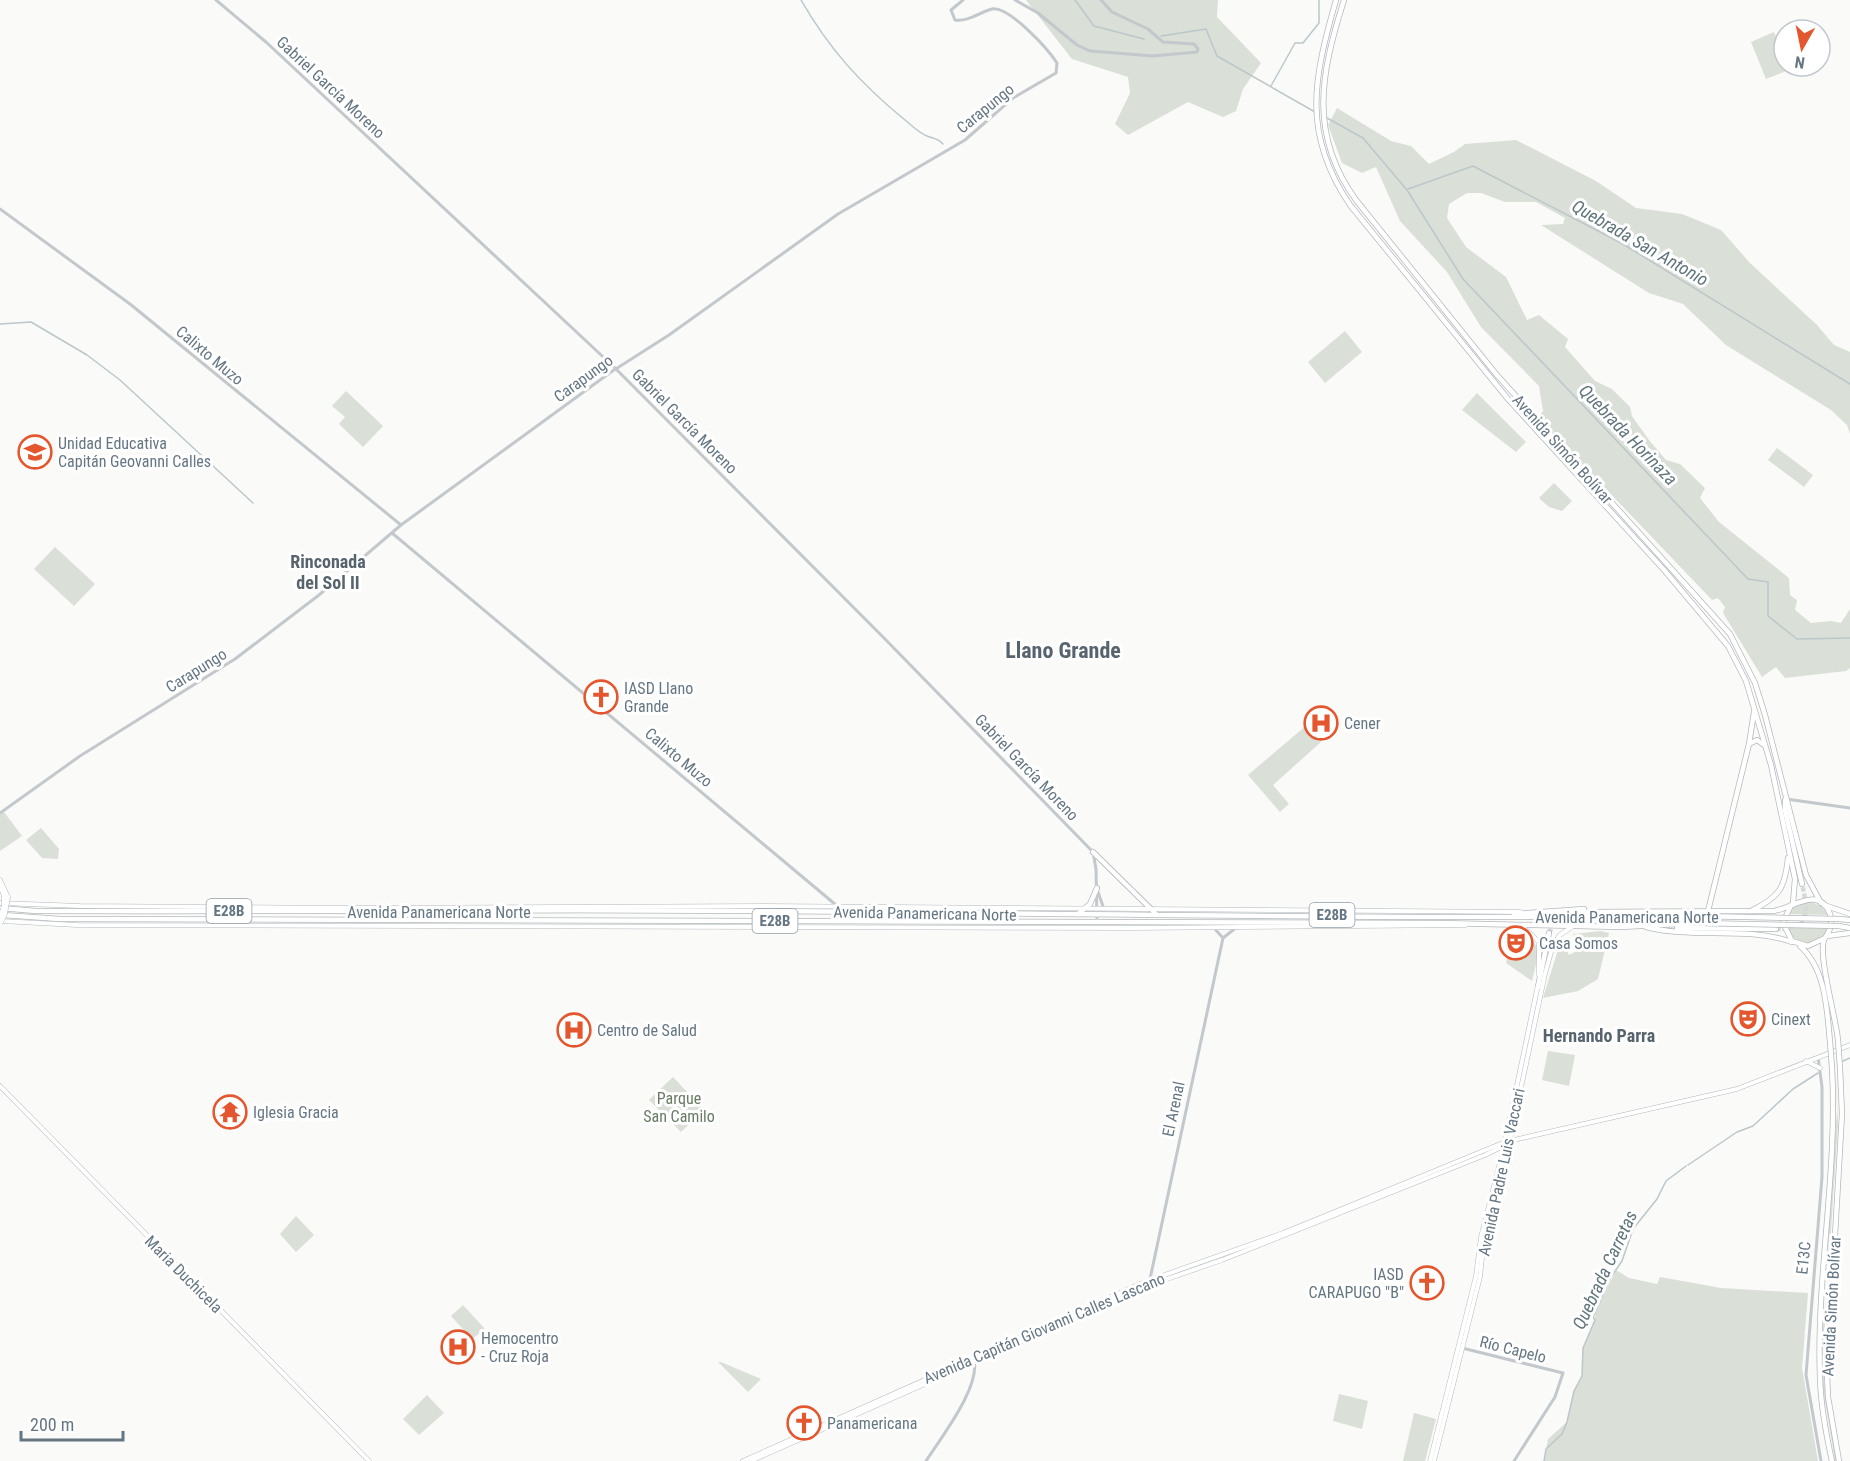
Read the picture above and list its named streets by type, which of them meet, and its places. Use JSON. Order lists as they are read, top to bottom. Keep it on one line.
{"streets":{"highway":["Avenida Simón Bolívar","E28B","Avenida Panamericana Norte"],"main road":["Avenida Padre Luis Vaccari","Maria Duchicela","Avenida Capitán Giovanni Calles Lascano"],"street":["Gabriel García Moreno","Carapungo","Calixto Muzo","El Arenal","E13C","Río Capelo"]},"crossings":[["Gabriel García Moreno","Carapungo"],["Carapungo","Calixto Muzo"],["Calixto Muzo","Avenida Panamericana Norte"],["Avenida Panamericana Norte","Avenida Padre Luis Vaccari"],["El Arenal","Avenida Capitán Giovanni Calles Lascano"],["Avenida Padre Luis Vaccari","Avenida Capitán Giovanni Calles Lascano"],["Avenida Padre Luis Vaccari","Río Capelo"],["E13C","Avenida Capitán Giovanni Calles Lascano"]],"districts":["Rinconada del Sol II","Llano Grande","Hernando Parra"],"water":["Quebrada San Antonio","Quebrada Horinaza","Quebrada Carretas"],"parks":["Parque San Camilo"],"places":{"school or university":["Unidad Educativa Capitán Geovanni Calles"],"church":["IASD Llano Grande","IASD CARAPUGO \"B\"","Panamericana"],"hospital":["Cener","Centro de Salud","Hemocentro - Cruz Roja"],"theatre":["Casa Somos","Cinext"],"temple":["Iglesia Gracia"]},"scale_bar":"200 m","north":"bottom"}
